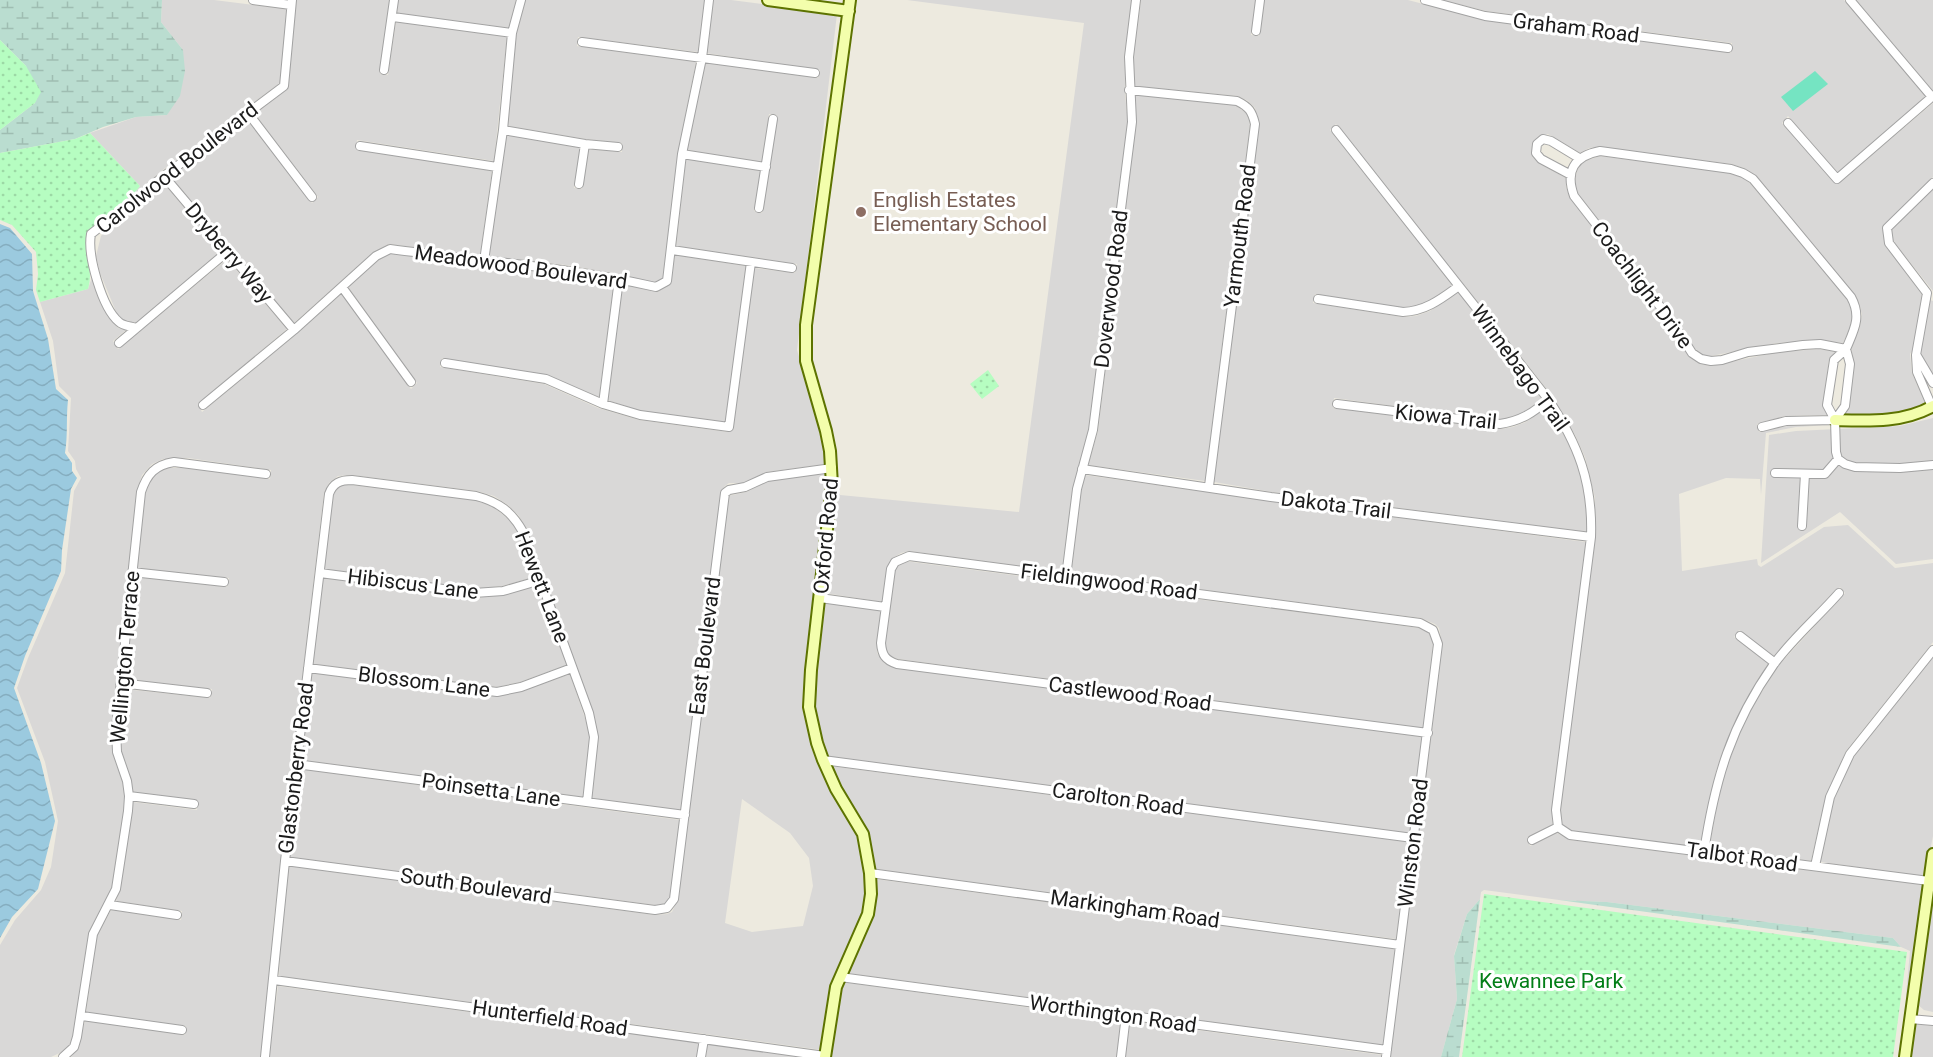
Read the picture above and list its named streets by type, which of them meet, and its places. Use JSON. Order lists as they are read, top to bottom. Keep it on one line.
{"streets":{"street":["Graham Road","Carolwood Boulevard","Yarmouth Road","Dryberry Way","Meadowood Boulevard","Coachlight Drive","Doverwood Road","Winnebago Trail","Kiowa Trail","Dakota Trail","Oxford Road","Fieldingwood Road","Hibiscus Lane","Hewett Lane","East Boulevard","Wellington Terrace","Blossom Lane","Castlewood Road","Glastonberry Road","Poinsetta Lane","Carolton Road","Winston Road","Talbot Road","South Boulevard","Markingham Road","Worthington Road","Hunterfield Road"]},"crossings":[["Carolwood Boulevard","Dryberry Way"],["Yarmouth Road","Doverwood Road"],["Yarmouth Road","Dakota Trail"],["Dryberry Way","Meadowood Boulevard"],["Doverwood Road","Dakota Trail"],["Doverwood Road","Fieldingwood Road"],["Winnebago Trail","Kiowa Trail"],["Winnebago Trail","Dakota Trail"],["Winnebago Trail","Talbot Road"],["Oxford Road","East Boulevard"],["Oxford Road","Carolton Road"],["Oxford Road","Markingham Road"],["Oxford Road","Worthington Road"],["Oxford Road","Hunterfield Road"],["Fieldingwood Road","Castlewood Road"],["Fieldingwood Road","Winston Road"],["Hibiscus Lane","Hewett Lane"],["Hibiscus Lane","Glastonberry Road"],["Hewett Lane","Blossom Lane"],["Hewett Lane","Glastonberry Road"],["Hewett Lane","Poinsetta Lane"],["East Boulevard","Poinsetta Lane"],["East Boulevard","South Boulevard"],["Blossom Lane","Glastonberry Road"],["Castlewood Road","Winston Road"],["Glastonberry Road","Poinsetta Lane"],["Glastonberry Road","South Boulevard"],["Glastonberry Road","Hunterfield Road"],["Carolton Road","Winston Road"],["Winston Road","Markingham Road"],["Winston Road","Worthington Road"]],"parks":["Kewannee Park"],"places":["English Estates Elementary School"]}
